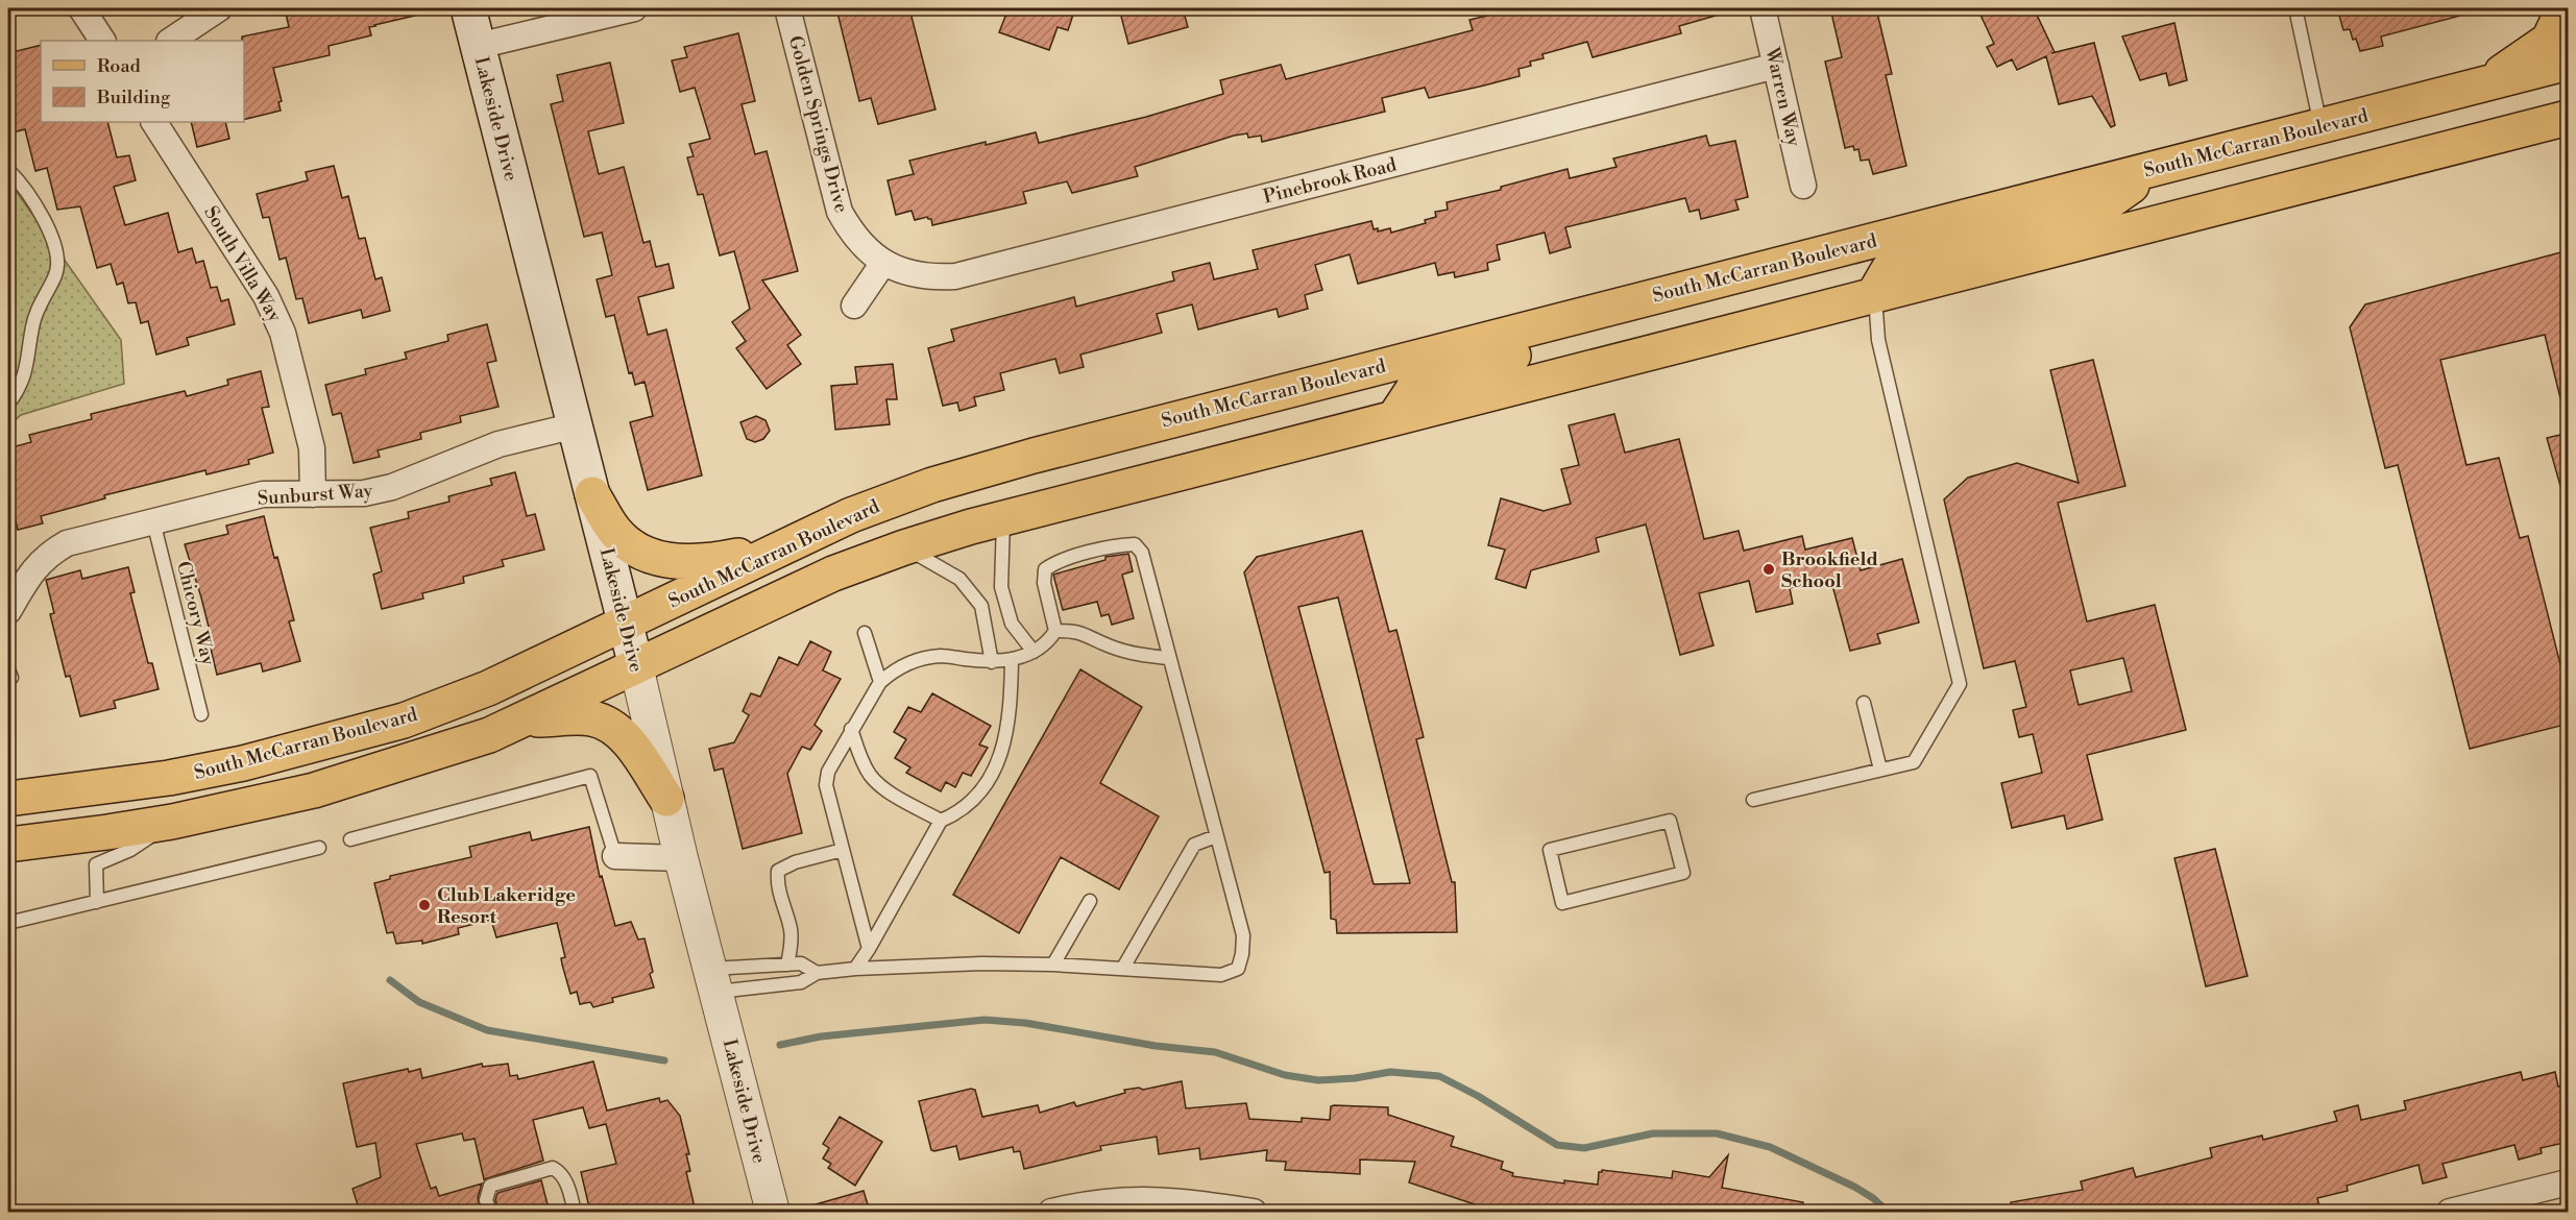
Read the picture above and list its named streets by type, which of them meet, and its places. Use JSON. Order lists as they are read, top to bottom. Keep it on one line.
{"streets":{"main road":["Lakeside Drive","South McCarran Boulevard"],"street":["Warren Way","Golden Springs Drive","Pinebrook Road","South Villa Way","Sunburst Way"],"lane":["Chicory Way"]},"crossings":[["Warren Way","Pinebrook Road"],["Lakeside Drive","South McCarran Boulevard"],["Lakeside Drive","Sunburst Way"],["Golden Springs Drive","Pinebrook Road"],["South Villa Way","Sunburst Way"],["Sunburst Way","Chicory Way"]],"places":["Brookfield School","Club Lakeridge Resort"],"legend":["Road","Building"]}
